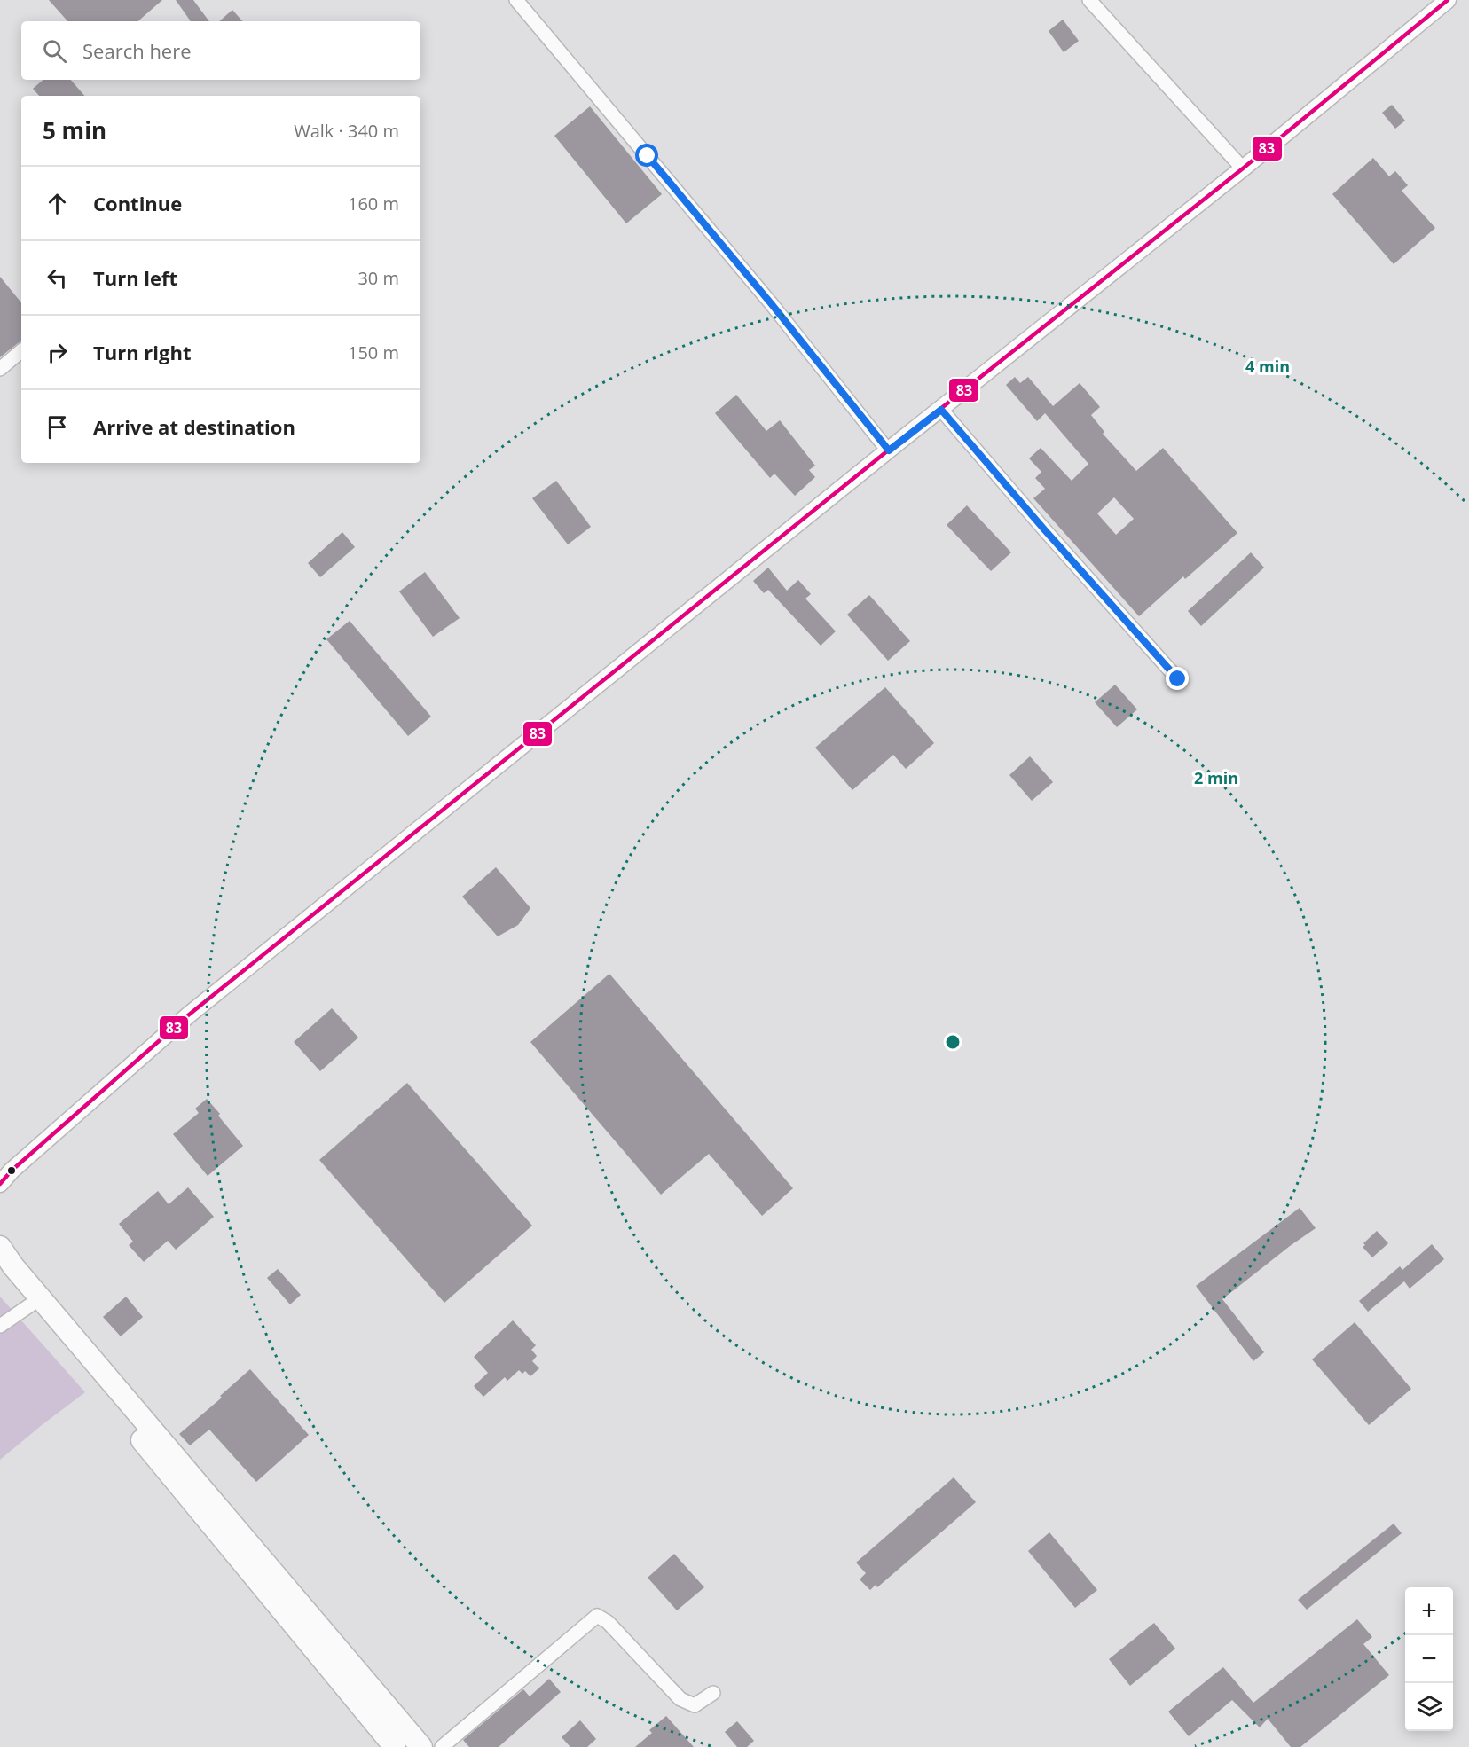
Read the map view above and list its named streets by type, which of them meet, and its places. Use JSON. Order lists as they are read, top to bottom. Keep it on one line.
{"lines":["transit line 83"],"page":{"search":"Search here","heading":["5 min","Walk · 340 m"],"list":[["Continue","160 m"],["Turn left","30 m"],["Turn right","150 m"],"Arrive at destination"],"map_buttons":["+","−"]},"rings":["4 min","2 min"]}
